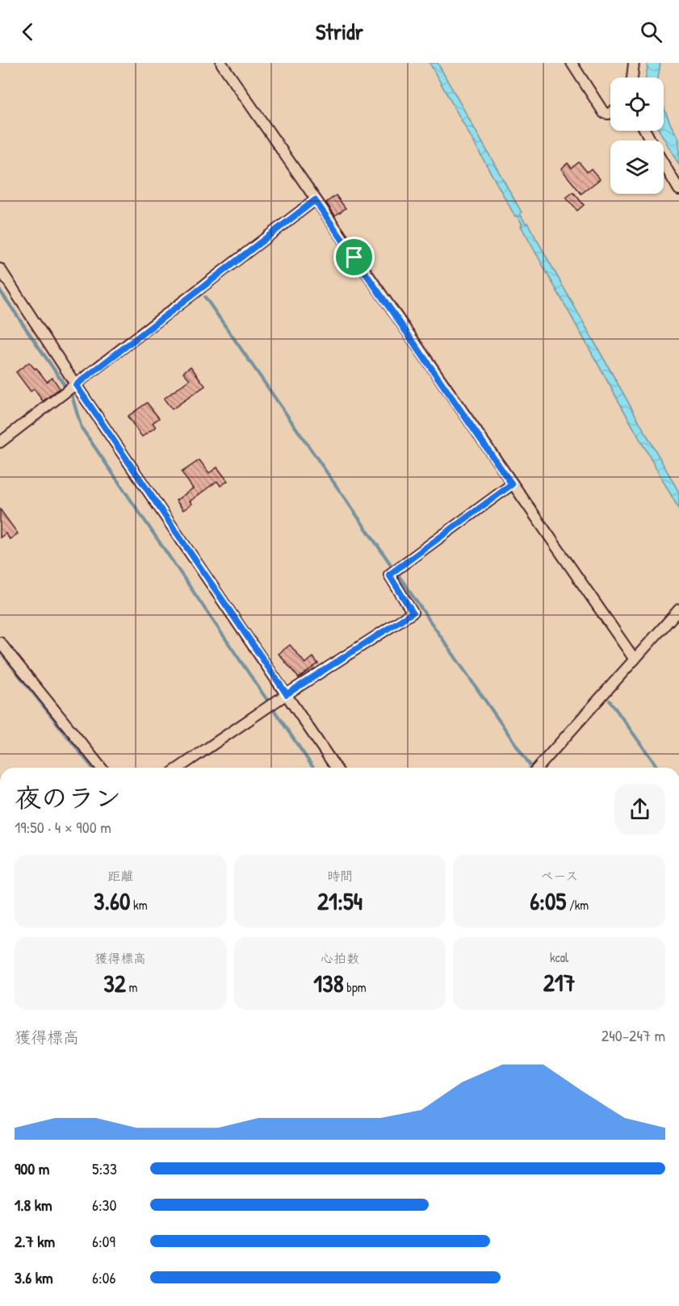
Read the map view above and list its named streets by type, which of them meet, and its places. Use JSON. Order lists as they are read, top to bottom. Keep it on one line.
{"page":{"header":"Stridr","heading":["夜のラン","19:50 · 4 × 900 m"],"stats":[["距離","3.60 km"],["時間","21:54"],["ペース","6:05 /km"],["獲得標高","32 m"],["心拍数","138 bpm"],["kcal","217"]],"chart":["獲得標高","240–247 m"],"list":[{"name":"900 m","note":"5:33"},{"name":"1.8 km","note":"6:30"},{"name":"2.7 km","note":"6:09"},{"name":"3.6 km","note":"6:06"}]}}
